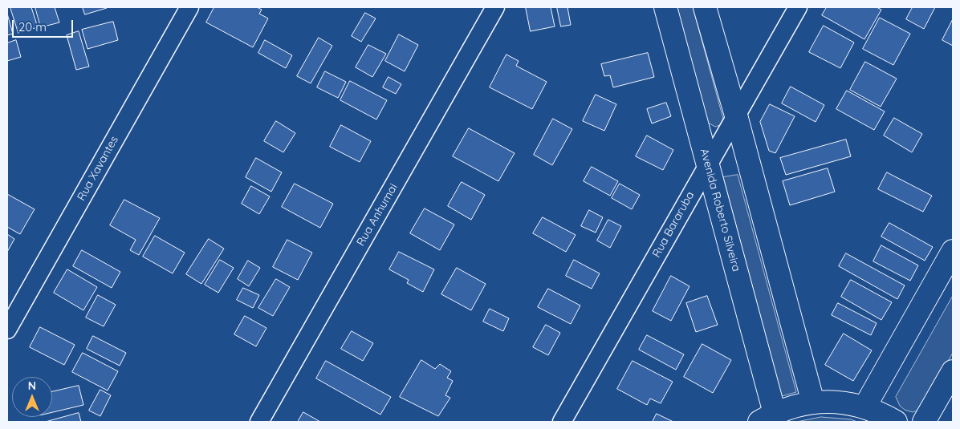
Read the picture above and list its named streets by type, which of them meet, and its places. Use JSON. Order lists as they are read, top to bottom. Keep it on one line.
{"streets":{"street":["Rua Xavantes","Avenida Roberto Silveira","Rua Anhumai","Rua Bararuba"]},"crossings":[["Avenida Roberto Silveira","Rua Bararuba"]],"scale_bar":"20 m","north":"top"}
